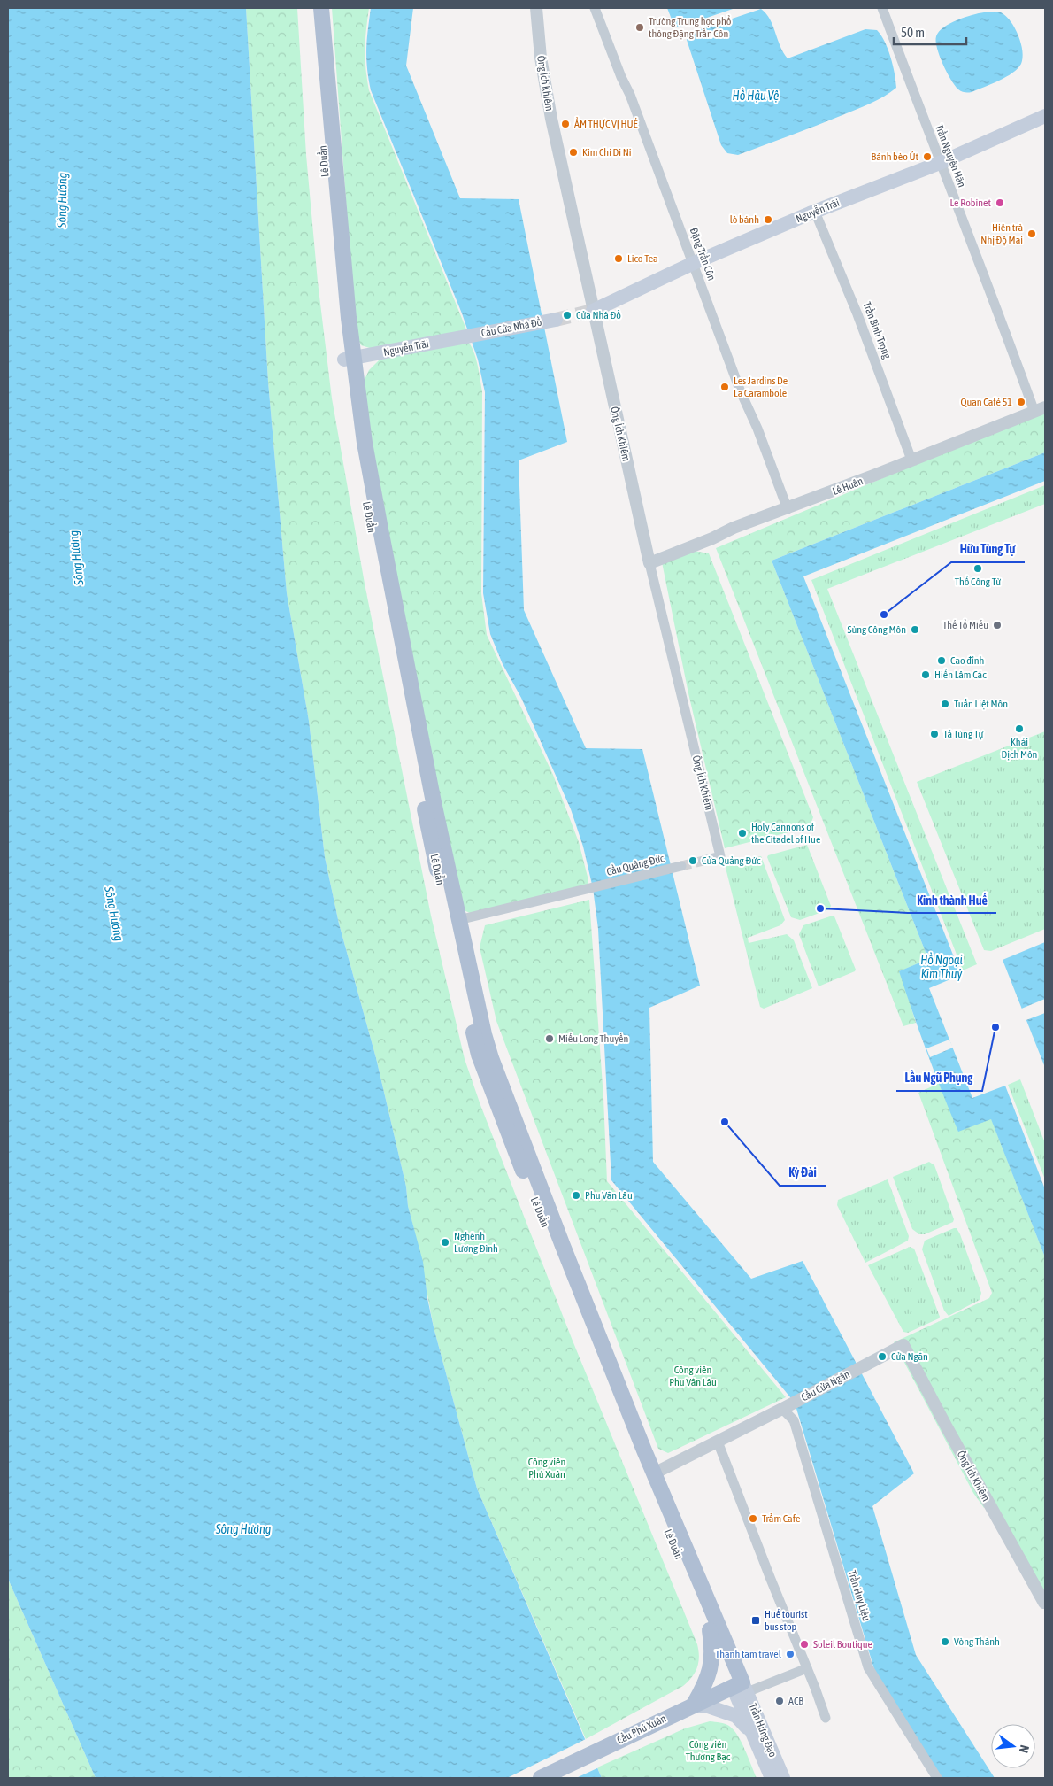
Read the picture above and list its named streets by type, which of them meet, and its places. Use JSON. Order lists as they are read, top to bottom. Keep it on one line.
{"streets":{"main road":["Lê Duẩn","Nguyễn Trãi","Cầu Cửa Nhà Đồ","Cầu Phú Xuân","Trần Hưng Đạo"],"street":["Ông Ích Khiêm","Trần Nguyên Hãn","Đặng Trần Côn","Trần Bình Trọng","Lê Huân","Cầu Quảng Đức","Cầu Cửa Ngăn","Trần Huy Liệu"]},"crossings":[["Ông Ích Khiêm","Nguyễn Trãi"],["Ông Ích Khiêm","Lê Huân"],["Ông Ích Khiêm","Cầu Cửa Ngăn"],["Trần Nguyên Hãn","Nguyễn Trãi"],["Trần Nguyên Hãn","Lê Huân"],["Lê Duẩn","Nguyễn Trãi"],["Lê Duẩn","Cầu Quảng Đức"],["Lê Duẩn","Cầu Phú Xuân"],["Lê Duẩn","Trần Hưng Đạo"],["Nguyễn Trãi","Đặng Trần Côn"],["Nguyễn Trãi","Cầu Cửa Nhà Đồ"],["Nguyễn Trãi","Trần Bình Trọng"],["Đặng Trần Côn","Lê Huân"],["Trần Bình Trọng","Lê Huân"],["Cầu Cửa Ngăn","Trần Huy Liệu"],["Cầu Phú Xuân","Trần Hưng Đạo"]],"water":["Hồ Hậu Vệ","Sông Hương","Hồ Ngoại Kim Thuỷ"],"parks":["Công viên Phu Văn Lâu","Công viên Phú Xuân","Công viên Thương Bạc"],"places":{"other":["Trường Trung học phổ thông Đặng Trần Côn","ẨM THỰC VỊ HUẾ","Kim Chi Di Ni","Bánh bèo Út","Le Robinet","lò bánh","Hiên trà Nhị Độ Mai","Lico Tea","Cửa Nhà Đồ","Les Jardins De La Carambole","Quan Café 51","Thổ Công Từ","Hữu Tùng Tự","Thế Tổ Miếu","Sùng Công Môn","Cao đỉnh","Hiển Lâm Các","Tuấn Liệt Môn","Khải Địch Môn","Tả Tùng Tự","Holy Cannons of the Citadel of Hue","Cửa Quảng Đức","Kinh thành Huế","Lầu Ngũ Phụng","Miếu Long Thuyền","Kỳ Đài","Phu Văn Lâu","Nghênh Lương Đình","Cửa Ngăn","Trầm Cafe","Vòng Thành","Soleil Boutique","Thanh tam travel","ACB"],"transit":["Huế tourist bus stop"]},"scale_bar":"50 m","north":"right"}
